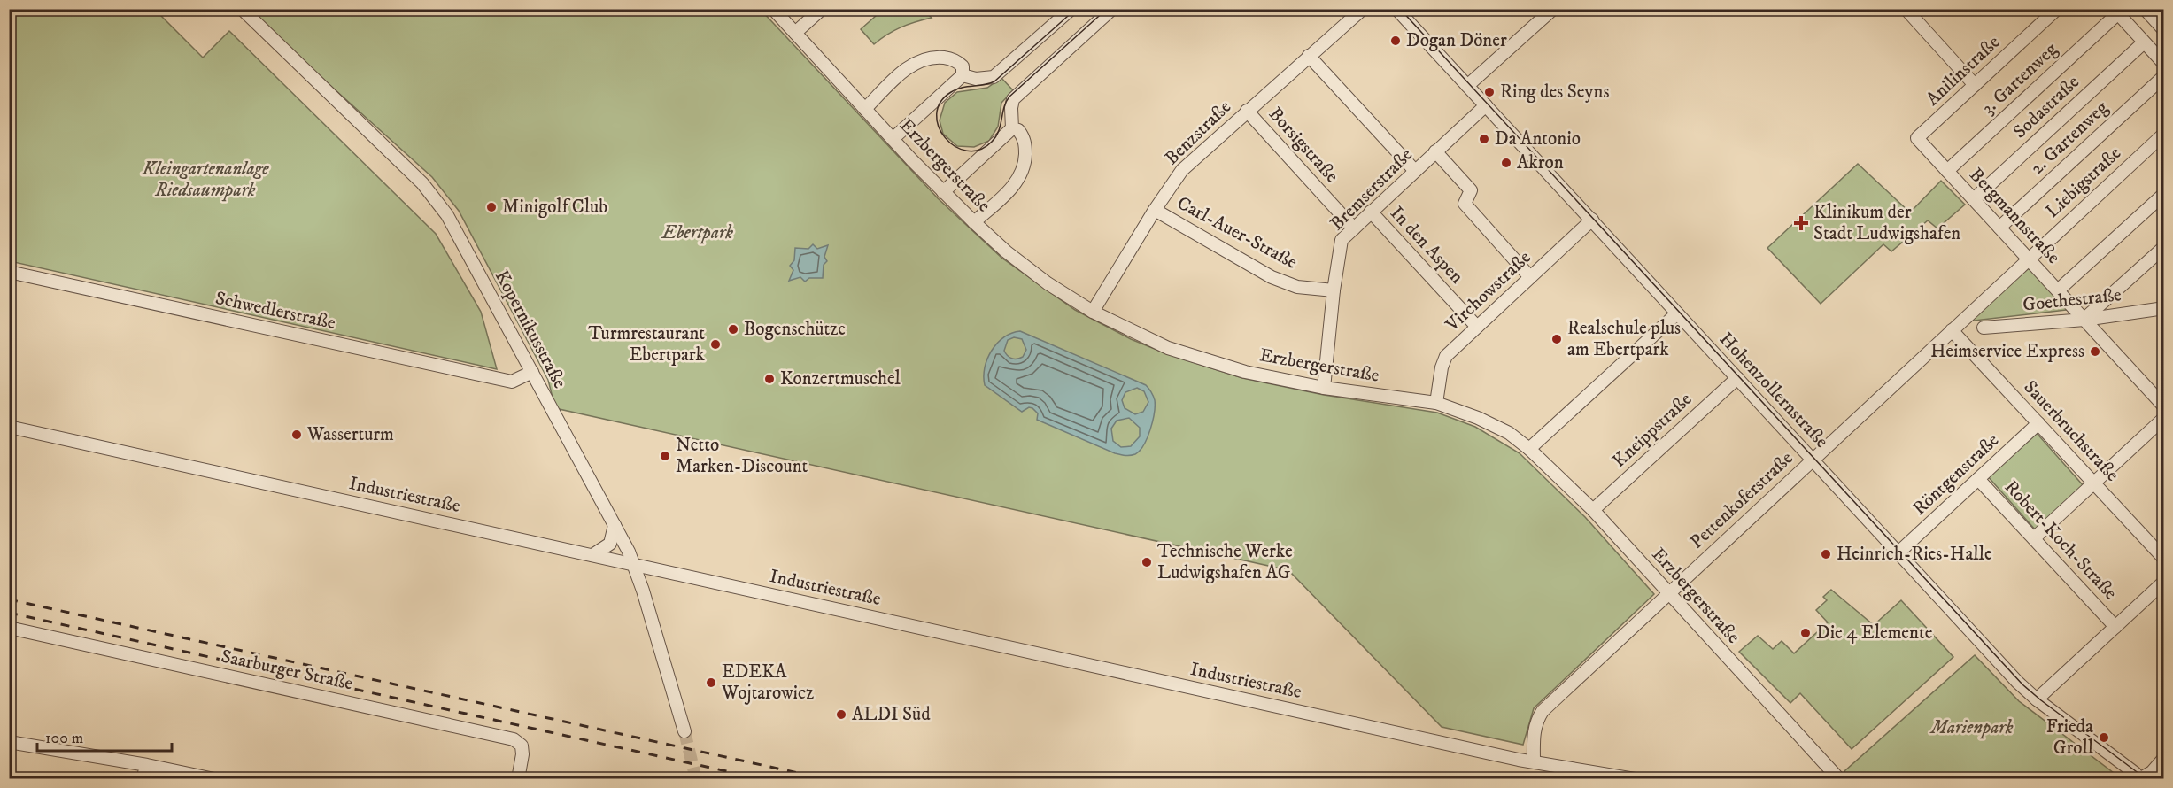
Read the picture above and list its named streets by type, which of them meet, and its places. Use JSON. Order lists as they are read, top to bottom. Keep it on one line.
{"streets":{"street":["Anilinstraße","3. Gartenweg","Sodastraße","Benzstraße","2. Gartenweg","Borsigstraße","Erzbergerstraße","Liebigstraße","Bremserstraße","Bergmannstraße","Carl-Auer-Straße","In den Aspen","Virchowstraße","Goethestraße","Schwedlerstraße","Kopernikusstraße","Hohenzollernstraße","Kneippstraße","Sauerbruchstraße","Röntgenstraße","Industriestraße","Pettenkoferstraße","Robert-Koch-Straße","Saarburger Straße"]},"crossings":[["Anilinstraße","Bergmannstraße"],["3. Gartenweg","Bergmannstraße"],["Sodastraße","Bergmannstraße"],["Benzstraße","Borsigstraße"],["Benzstraße","Erzbergerstraße"],["Benzstraße","Carl-Auer-Straße"],["2. Gartenweg","Bergmannstraße"],["Borsigstraße","Bremserstraße"],["Erzbergerstraße","Bremserstraße"],["Erzbergerstraße","Virchowstraße"],["Erzbergerstraße","Kneippstraße"],["Erzbergerstraße","Pettenkoferstraße"],["Liebigstraße","Bergmannstraße"],["Liebigstraße","Pettenkoferstraße"],["Bremserstraße","Carl-Auer-Straße"],["Bremserstraße","In den Aspen"],["Bremserstraße","Hohenzollernstraße"],["Bergmannstraße","Goethestraße"],["Bergmannstraße","Pettenkoferstraße"],["In den Aspen","Virchowstraße"],["Virchowstraße","Hohenzollernstraße"],["Schwedlerstraße","Kopernikusstraße"],["Kopernikusstraße","Industriestraße"],["Hohenzollernstraße","Kneippstraße"],["Hohenzollernstraße","Röntgenstraße"],["Hohenzollernstraße","Pettenkoferstraße"],["Sauerbruchstraße","Röntgenstraße"],["Sauerbruchstraße","Pettenkoferstraße"],["Röntgenstraße","Robert-Koch-Straße"],["Industriestraße","Pettenkoferstraße"]],"parks":["Kleingartenanlage Riedsaumpark","Ebertpark","Marienpark"],"places":{"other":["Dogan Döner","Ring des Seyns","Da Antonio","Akron","Minigolf Club","Bogenschütze","Realschule plus am Ebertpark","Turmrestaurant Ebertpark","Heimservice Express","Konzertmuschel","Wasserturm","Netto Marken-Discount","Heinrich-Ries-Halle","Technische Werke Ludwigshafen AG","Die 4 Elemente","EDEKA Wojtarowicz","ALDI Süd","Frieda Groll"],"health":["Klinikum der Stadt Ludwigshafen"]},"scale_bar":"100 m"}
